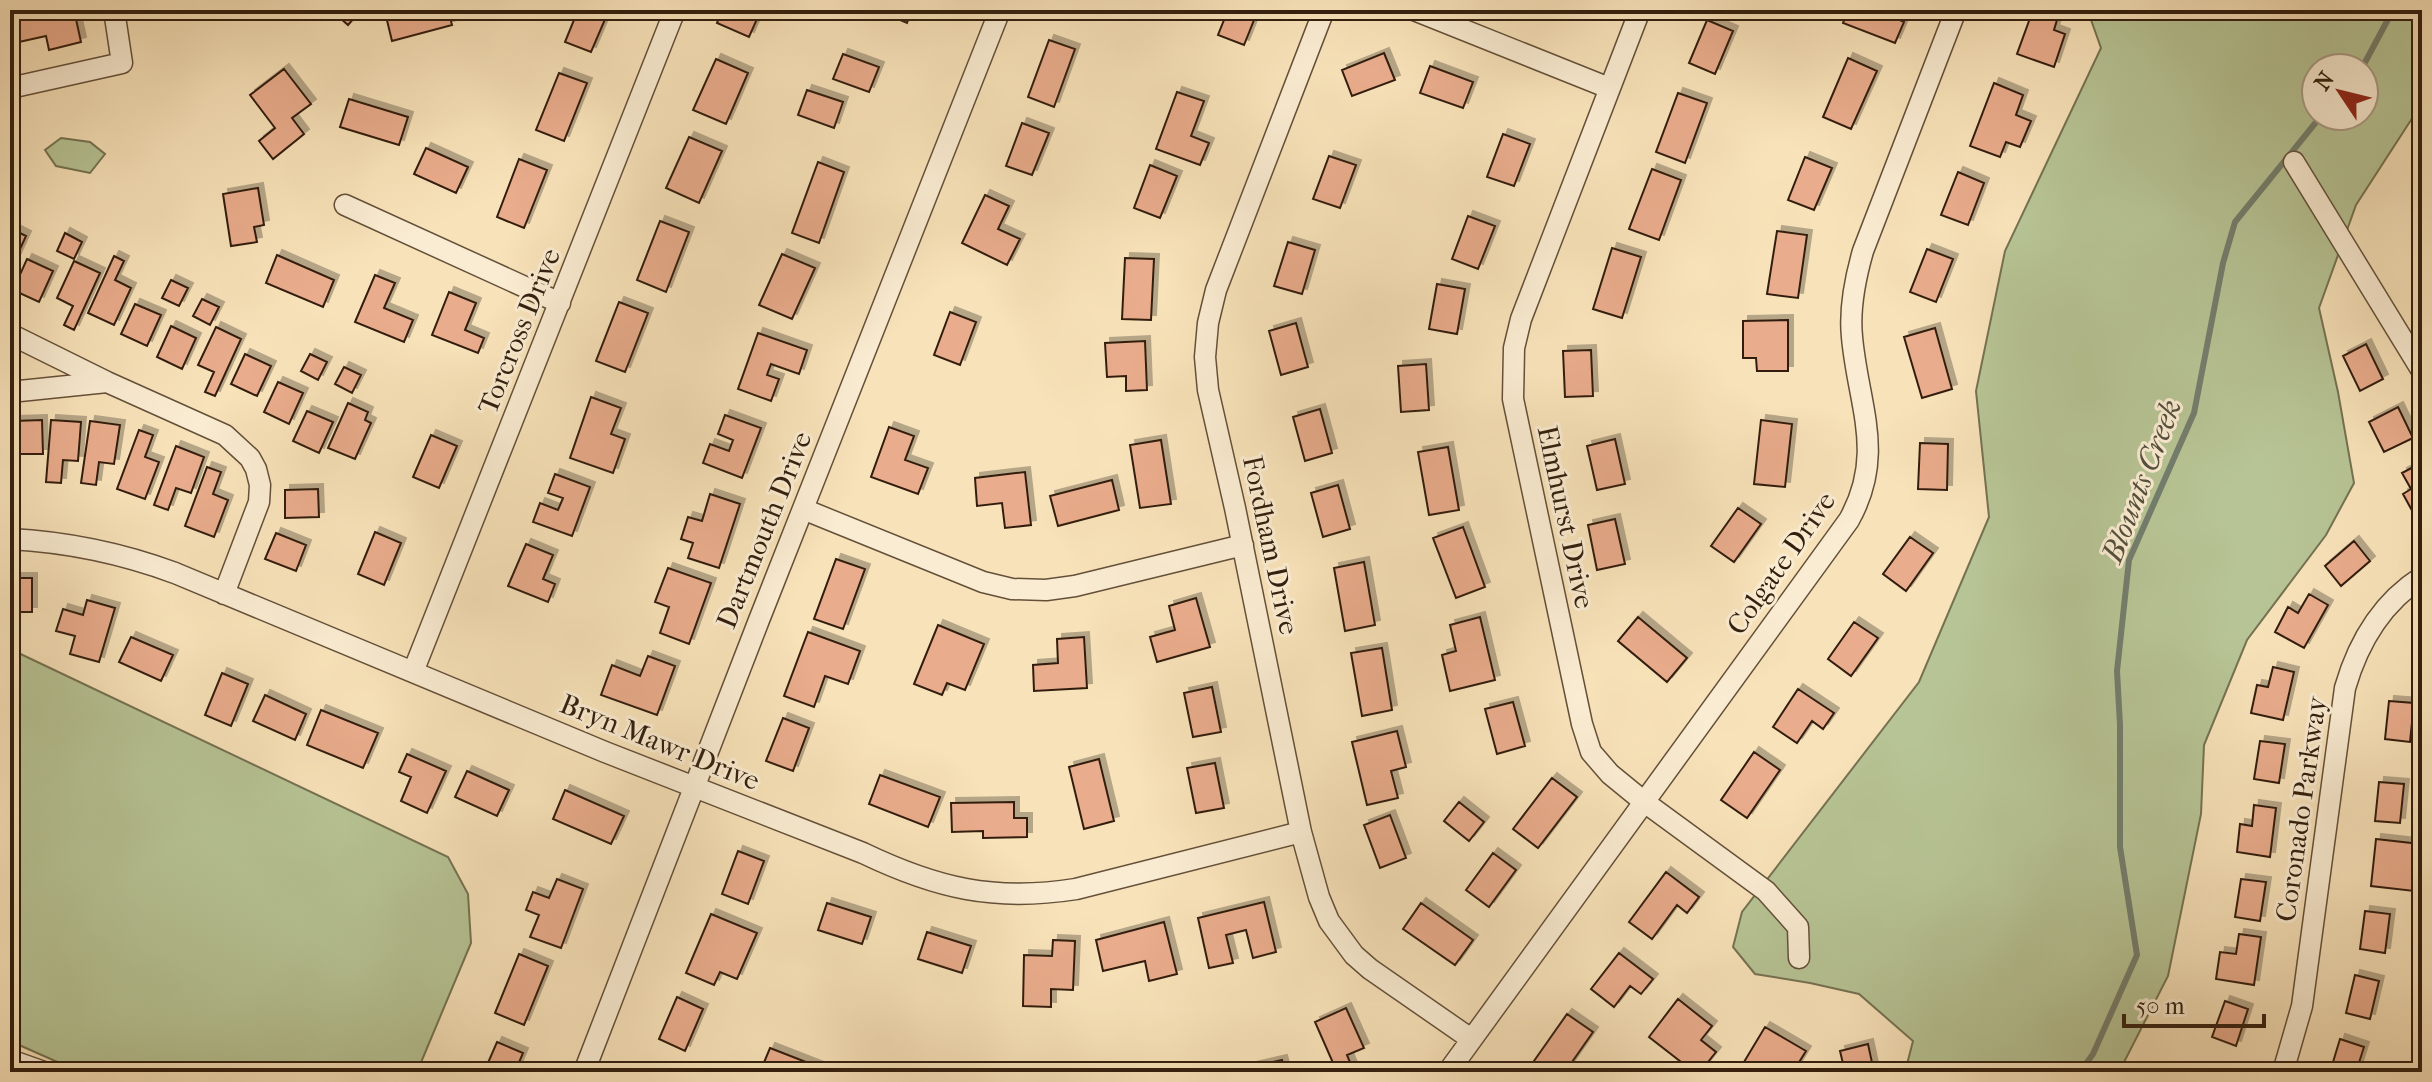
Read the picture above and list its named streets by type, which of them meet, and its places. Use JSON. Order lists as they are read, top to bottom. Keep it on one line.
{"streets":{"street":["Torcross Drive","Elmhurst Drive","Dartmouth Drive","Fordham Drive","Colgate Drive","Bryn Mawr Drive","Coronado Parkway"]},"crossings":[["Torcross Drive","Bryn Mawr Drive"],["Elmhurst Drive","Colgate Drive"],["Dartmouth Drive","Bryn Mawr Drive"],["Fordham Drive","Colgate Drive"],["Fordham Drive","Bryn Mawr Drive"]],"water":["Blounts Creek"],"scale_bar":"50 m","north":"top left"}
